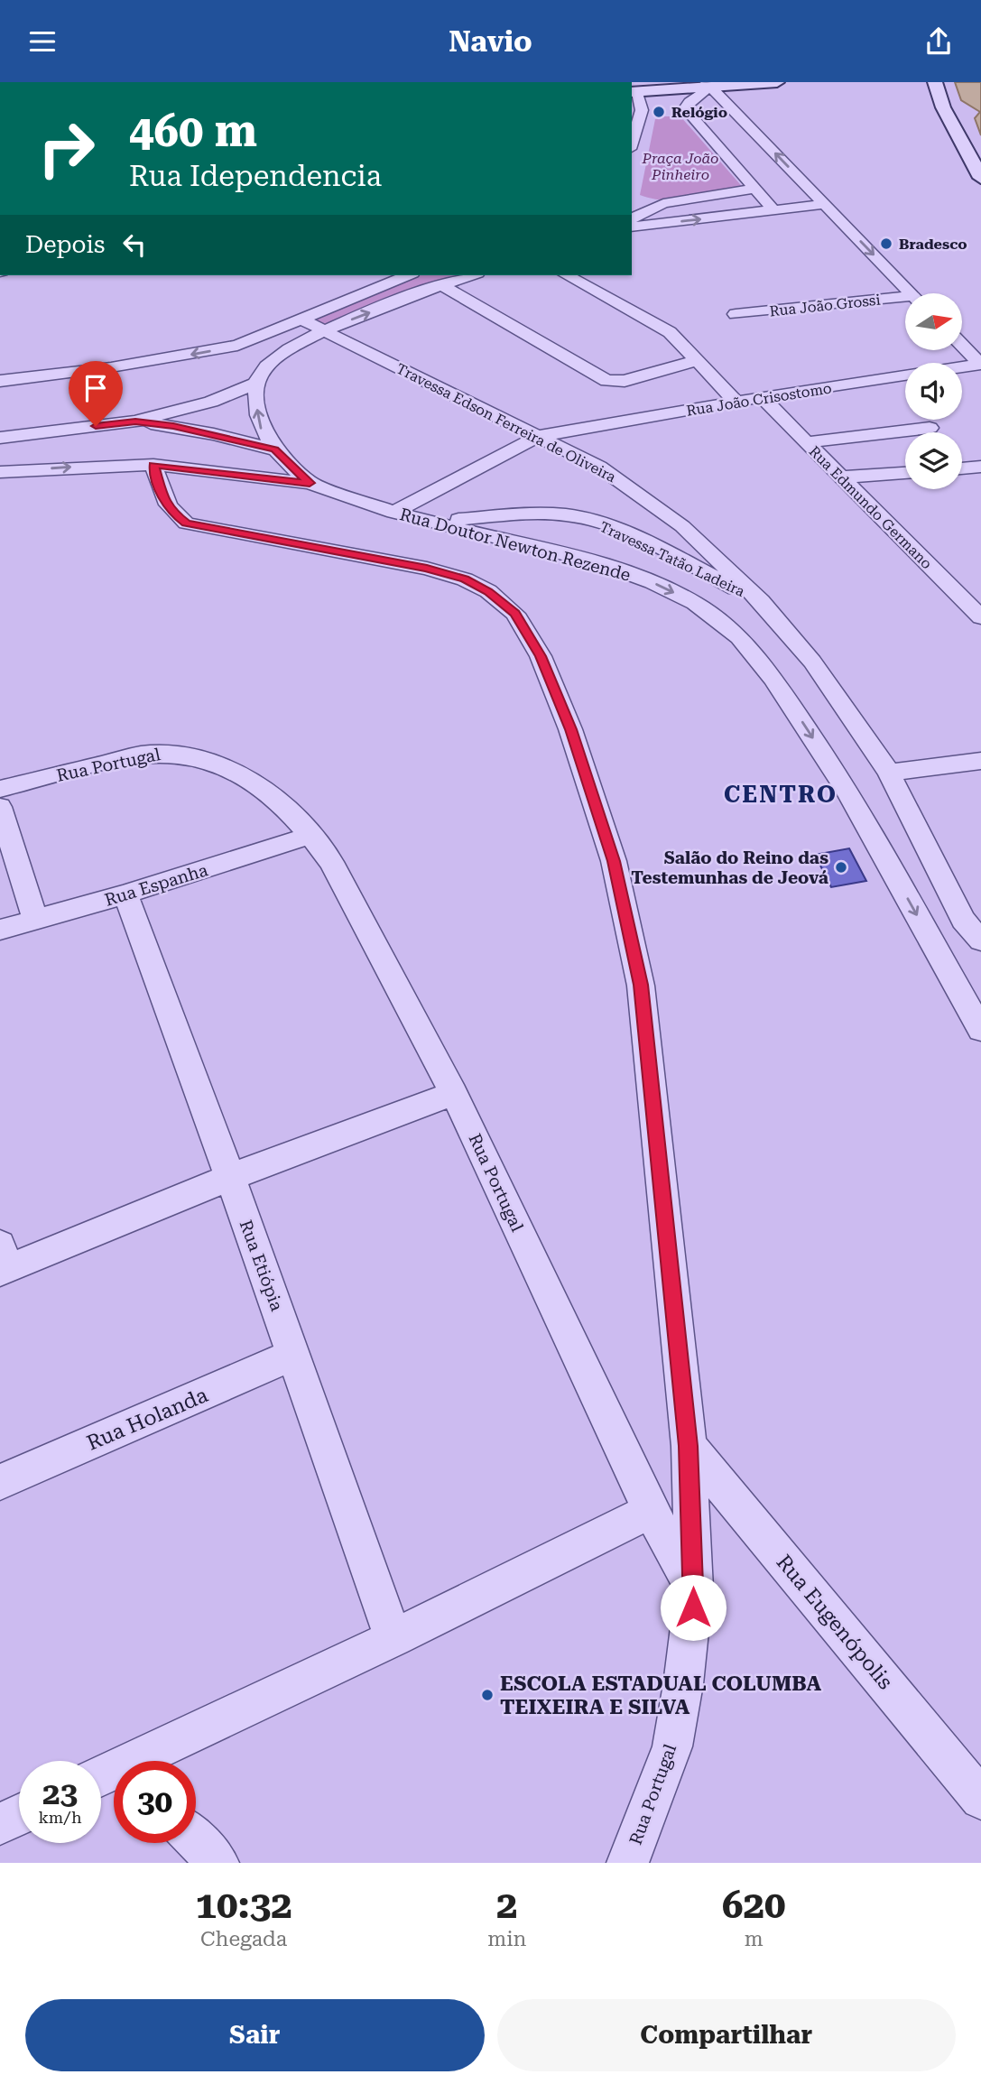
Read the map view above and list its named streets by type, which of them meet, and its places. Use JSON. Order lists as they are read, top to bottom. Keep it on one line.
{"streets":{"street":["Rua João Grossi","Rua João Crisostomo","Travessa Edson Ferreira de Oliveira","Rua Edmundo Germano","Rua Doutor Newton Rezende","Travessa Tatão Ladeira","Rua Portugal","Rua Espanha","Rua Etiópia","Rua Holanda","Rua Eugenópolis"]},"crossings":[["Rua João Crisostomo","Travessa Edson Ferreira de Oliveira"],["Rua João Crisostomo","Rua Edmundo Germano"],["Rua João Crisostomo","Rua Doutor Newton Rezende"],["Travessa Edson Ferreira de Oliveira","Travessa Tatão Ladeira"],["Rua Doutor Newton Rezende","Travessa Tatão Ladeira"],["Rua Portugal","Rua Espanha"],["Rua Espanha","Rua Etiópia"],["Rua Etiópia","Rua Holanda"]],"one_way":["Rua Doutor Newton Rezende"],"districts":["CENTRO"],"parks":["Praça João Pinheiro"],"places":["Relógio","Bradesco","Salão do Reino das Testemunhas de Jeová","ESCOLA ESTADUAL COLUMBA TEIXEIRA E SILVA"],"north":"right","page":{"header":"Navio","turn":["460 m","Rua Idependencia"],"then":"Depois","speed":"23 km/h","limit":"30","eta":["10:32","Chegada","2","min","620","m"],"buttons":["Sair","Compartilhar"]}}
